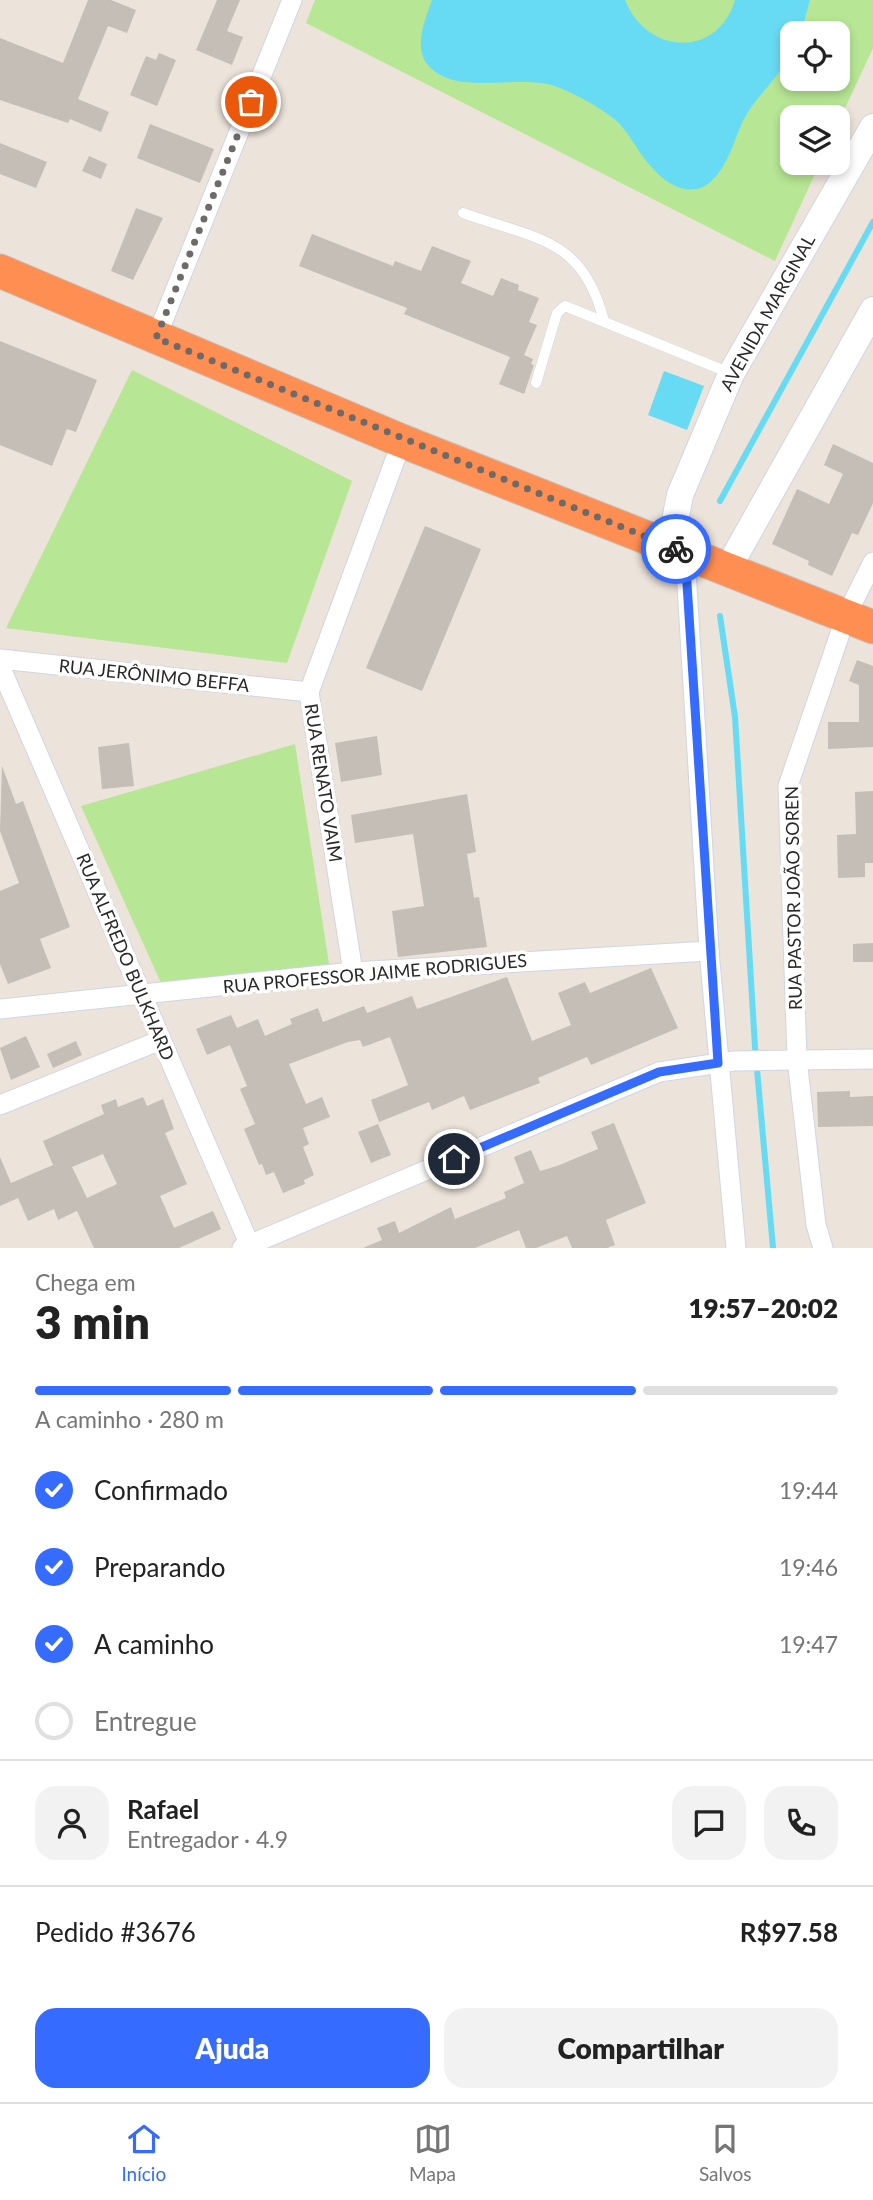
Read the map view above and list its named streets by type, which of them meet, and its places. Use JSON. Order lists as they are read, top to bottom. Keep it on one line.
{"streets":{"street":["AVENIDA MARGINAL","RUA JERÔNIMO BEFFA","RUA RENATO VAIM","RUA PASTOR JOÃO SOREN","RUA ALFREDO BULKHARD","RUA PROFESSOR JAIME RODRIGUES"]},"crossings":[["RUA JERÔNIMO BEFFA","RUA RENATO VAIM"],["RUA RENATO VAIM","RUA PROFESSOR JAIME RODRIGUES"],["RUA ALFREDO BULKHARD","RUA PROFESSOR JAIME RODRIGUES"]],"page":{"heading":["3 min","Chega em","19:57–20:02"],"panel":["Rafael","Entregador · 4.9","Pedido #3676","R$97.58"],"bar":"A caminho · 280 m","list":[["Confirmado","19:44"],["Preparando","19:46"],["A caminho","19:47"],"Entregue"],"buttons":["Ajuda","Compartilhar"],"tabs":["Início","Mapa","Salvos"]}}
